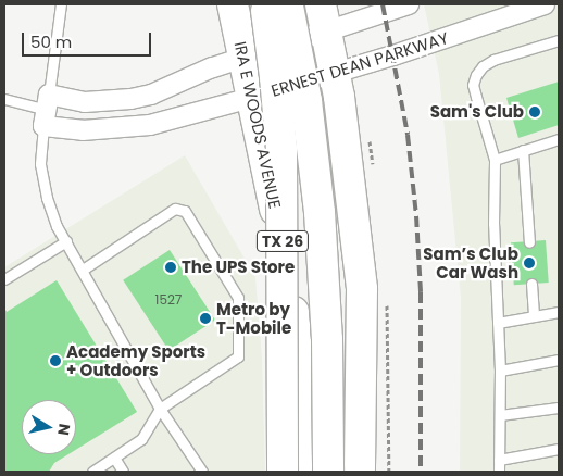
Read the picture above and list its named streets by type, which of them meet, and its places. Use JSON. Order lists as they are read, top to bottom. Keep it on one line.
{"streets":{"main road":["IRA E WOODS AVENUE","TX 26"],"street":["ERNEST DEAN PARKWAY"]},"crossings":[["ERNEST DEAN PARKWAY","IRA E WOODS AVENUE"]],"places":["Sam's Club","Sam’s Club Car Wash","The UPS Store","Metro by T-Mobile","Academy Sports + Outdoors"],"house_numbers":["1527"],"scale_bar":"50 m","north":"right"}
